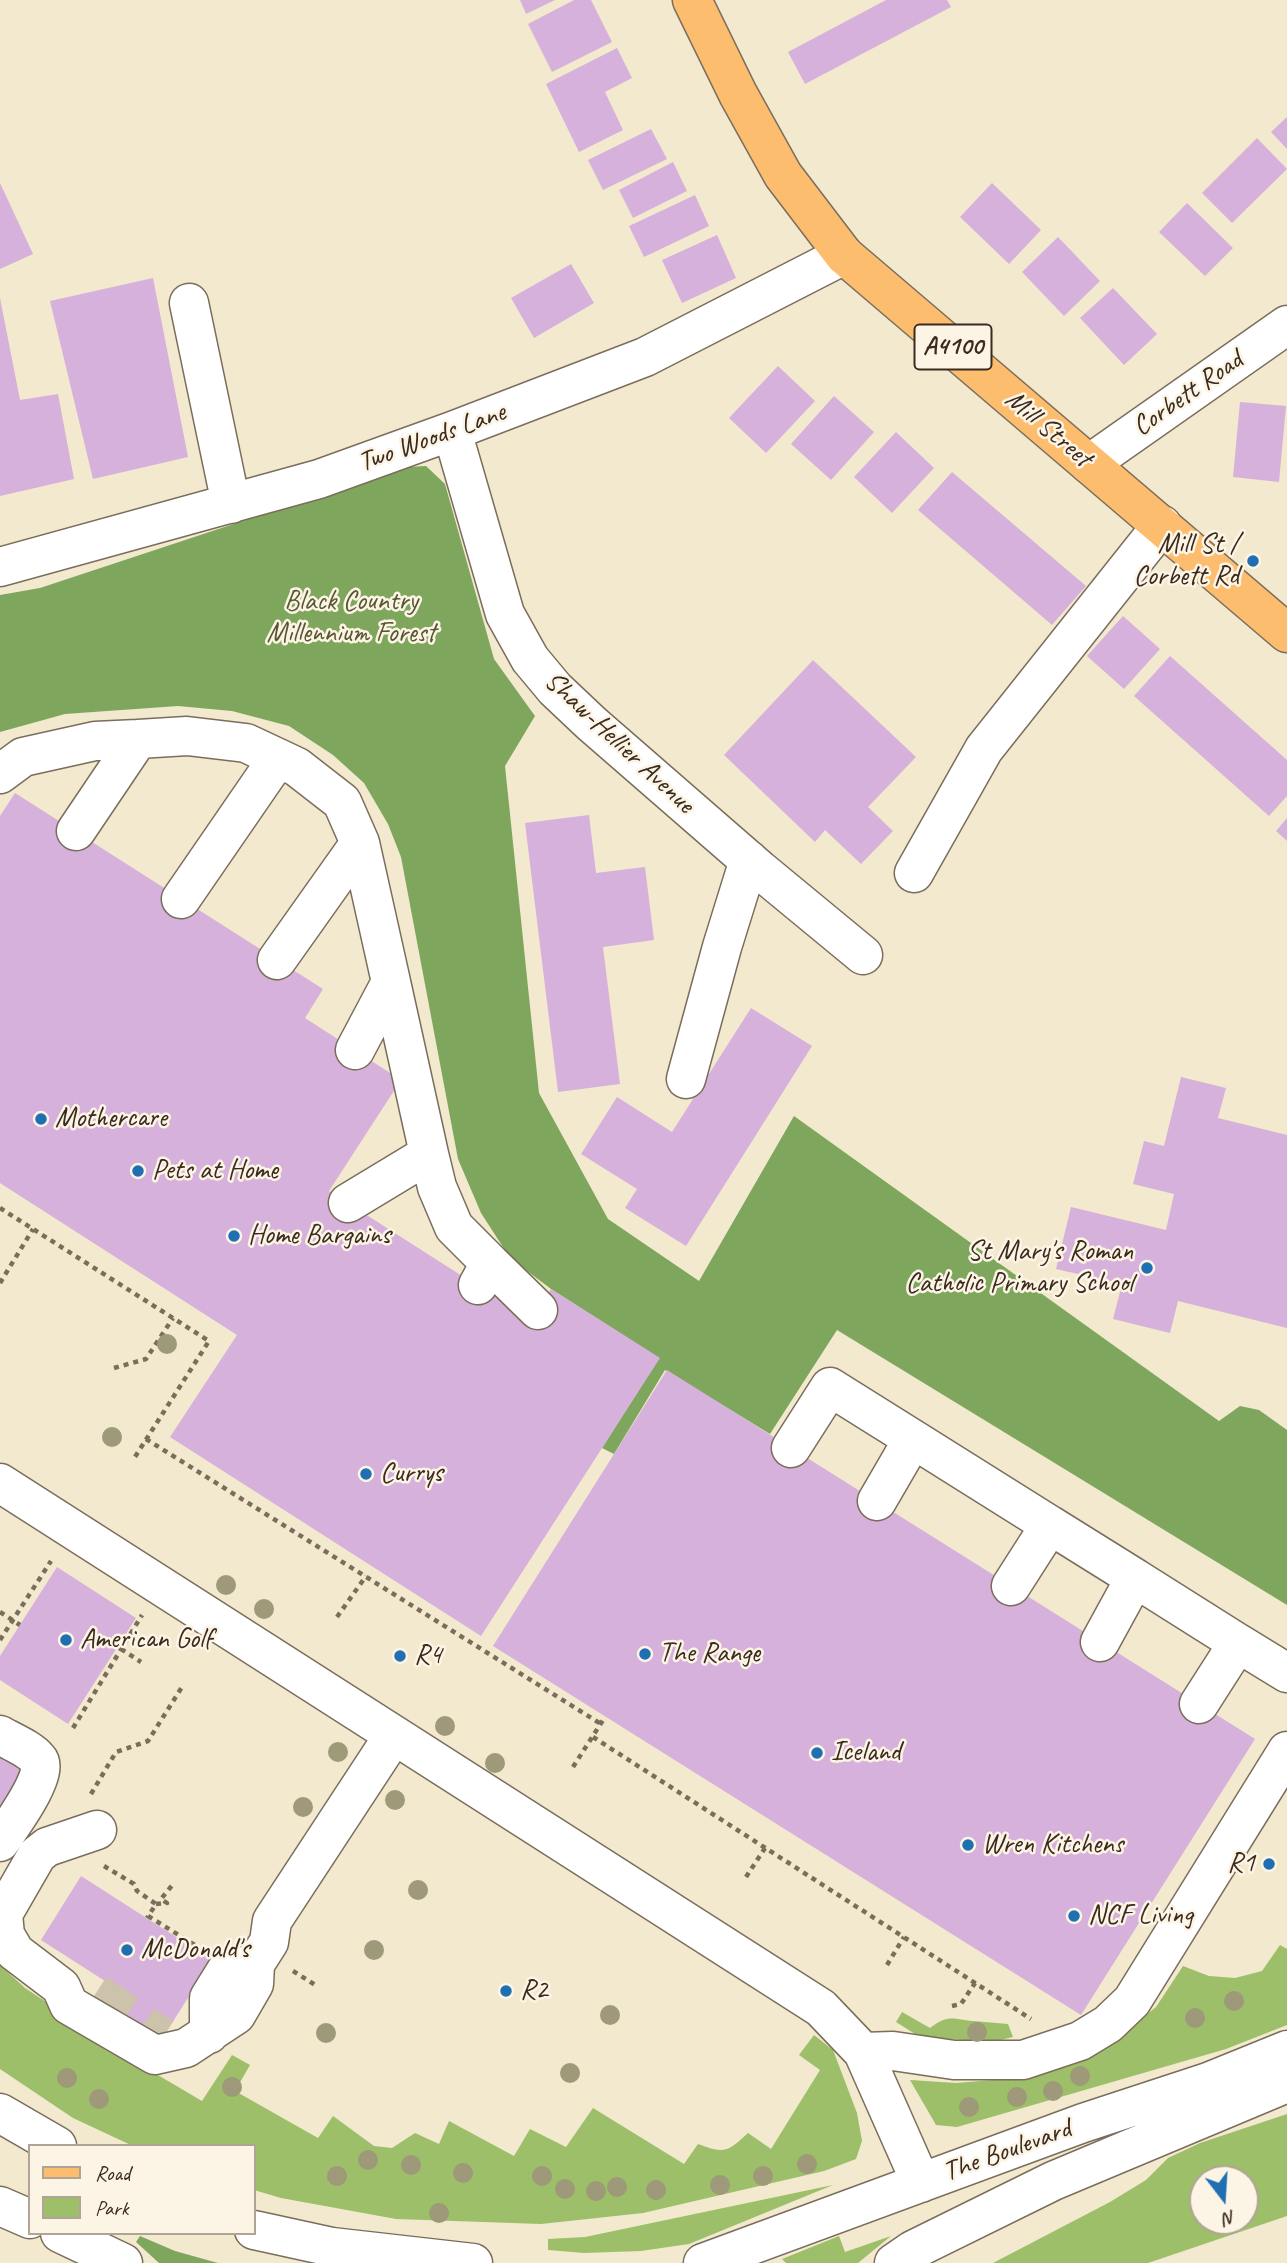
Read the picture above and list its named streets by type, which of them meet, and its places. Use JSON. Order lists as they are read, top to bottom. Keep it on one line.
{"streets":{"main road":["A4100","Mill Street"],"street":["Corbett Road","Two Woods Lane","Shaw-Hellier Avenue","The Boulevard"]},"crossings":[["Corbett Road","Mill Street"],["Mill Street","Two Woods Lane"],["Two Woods Lane","Shaw-Hellier Avenue"]],"parks":["Black Country Millennium Forest"],"places":["Mill St / Corbett Rd","Mothercare","Pets at Home","Home Bargains","St Mary's Roman Catholic Primary School","Currys","American Golf","The Range","R4","Iceland","Wren Kitchens","R1","NCF Living","McDonald's","R2"],"legend":["Road","Park"],"north":"bottom"}
